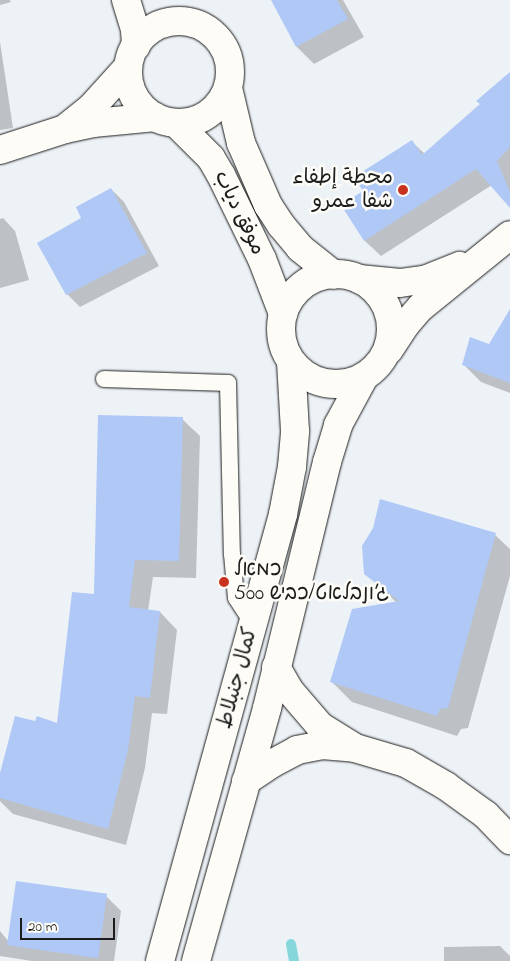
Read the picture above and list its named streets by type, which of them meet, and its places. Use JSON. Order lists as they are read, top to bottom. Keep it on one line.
{"streets":{"main road":["موفق دياب","كمال جنبلاط"]},"crossings":[["موفق دياب","كمال جنبلاط"]],"places":["محطة إطفاء شفا عمرو","כמאל ג׳ונבלאט/כביש 500"],"scale_bar":"20 m"}
